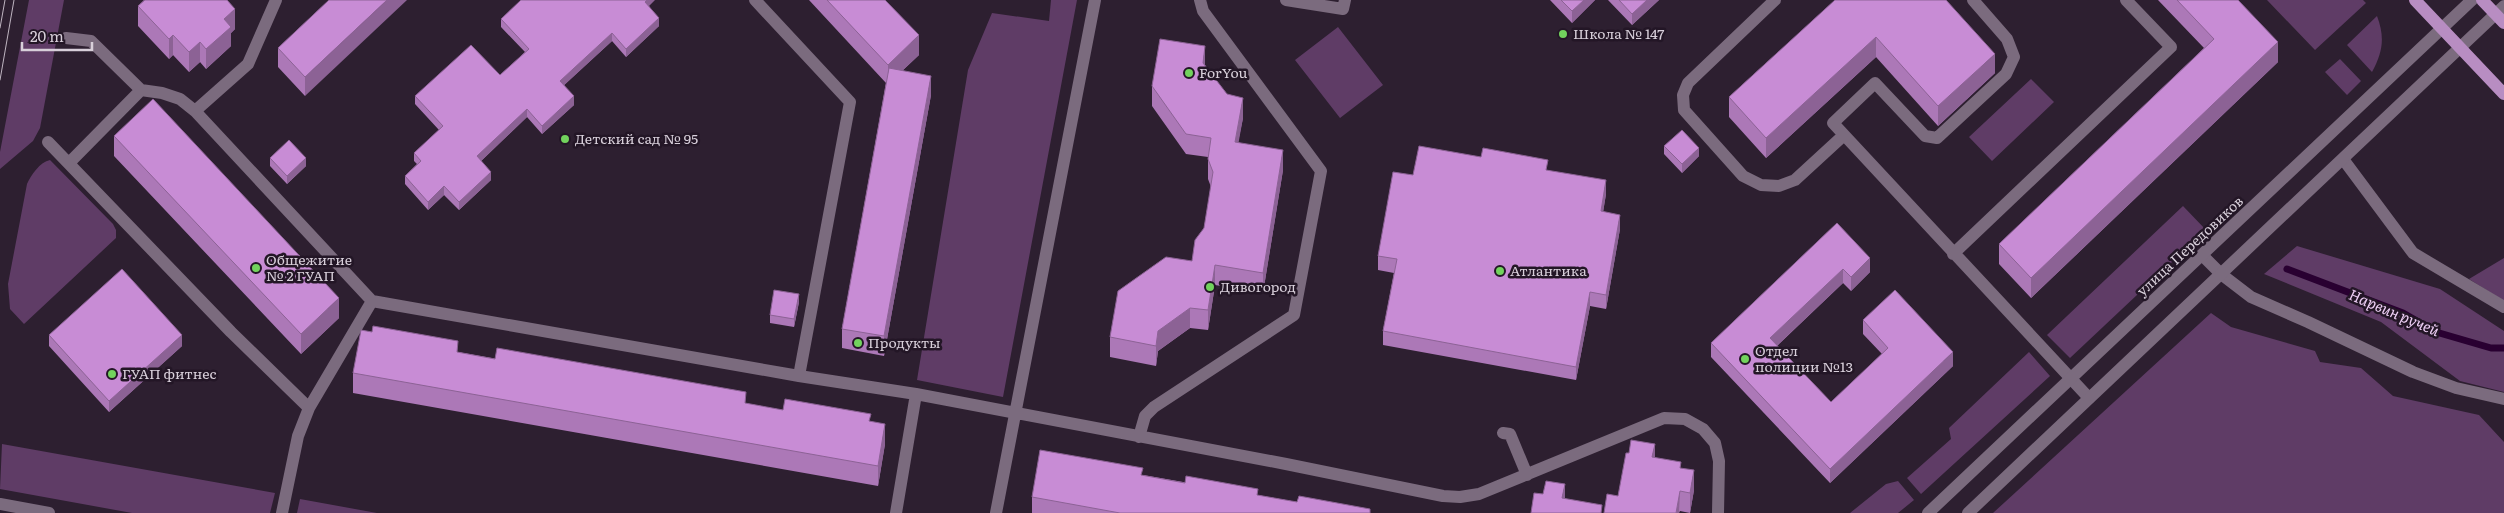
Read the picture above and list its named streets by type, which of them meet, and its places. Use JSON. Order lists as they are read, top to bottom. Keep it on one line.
{"streets":{"street":["улица Передовиков"]},"water":["Нарвин ручей"],"places":["Школа № 147","ForYou","Детский сад № 95","Общежитие № 2 ГУАП","Атлантика","Дивогород","Продукты","Отдел полиции №13","ГУАП фитнес"],"scale_bar":"20 m"}
